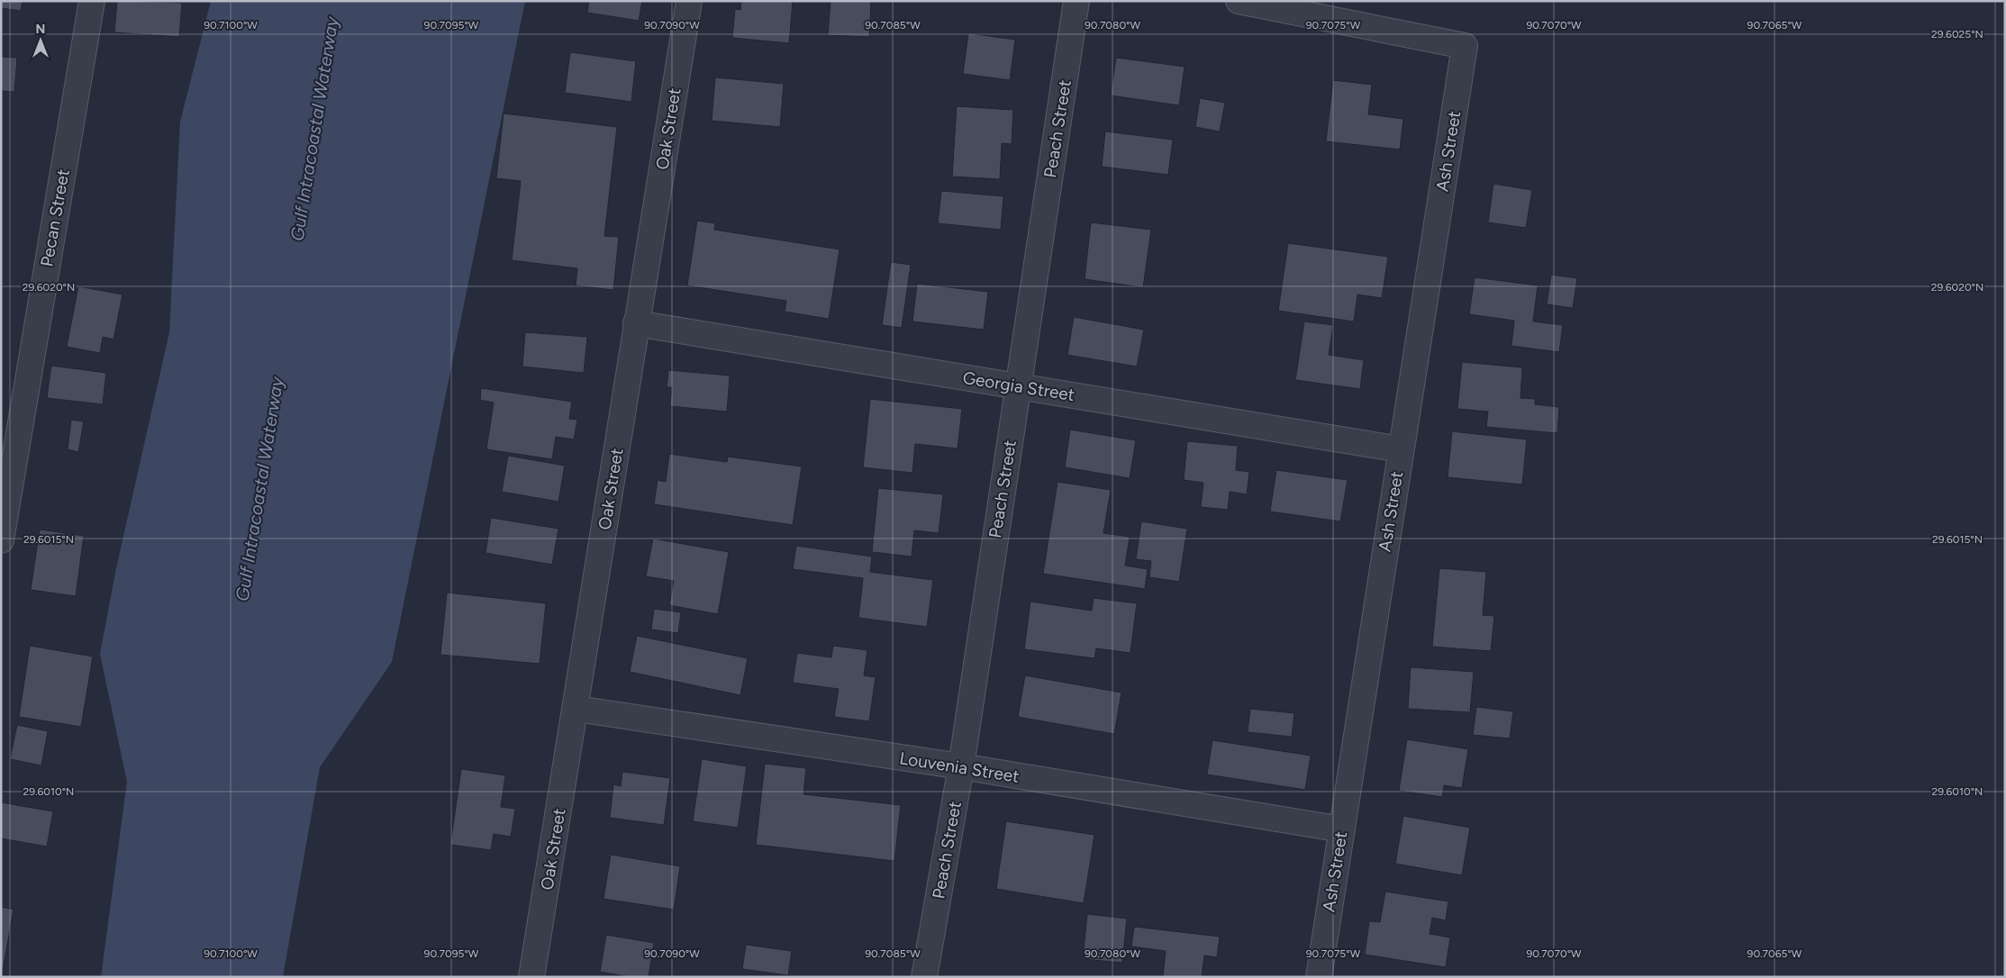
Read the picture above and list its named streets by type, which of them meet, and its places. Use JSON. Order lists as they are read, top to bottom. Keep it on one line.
{"streets":{"street":["Oak Street","Peach Street","Ash Street","Pecan Street","Georgia Street","Louvenia Street"]},"crossings":[["Oak Street","Georgia Street"],["Oak Street","Louvenia Street"],["Peach Street","Georgia Street"],["Peach Street","Louvenia Street"],["Ash Street","Georgia Street"],["Ash Street","Louvenia Street"]],"water":["Gulf Intracoastal Waterway"],"north":"top","coordinates":["90.7100°W","90.7095°W","90.7090°W","90.7085°W","90.7080°W","90.7075°W","90.7070°W","90.7065°W","29.6025°N","29.6020°N","29.6015°N","29.6010°N"]}
